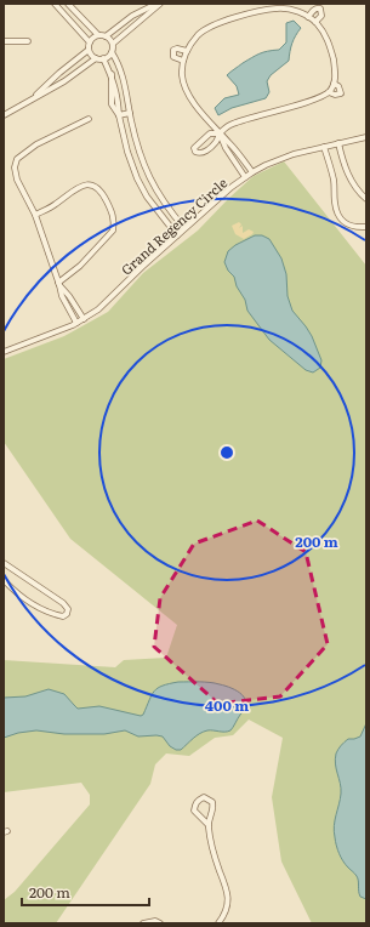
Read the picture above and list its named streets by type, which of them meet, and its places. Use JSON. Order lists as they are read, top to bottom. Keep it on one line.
{"streets":{"street":["Grand Regency Circle"]},"scale_bar":"200 m","rings":["200 m","400 m"]}
